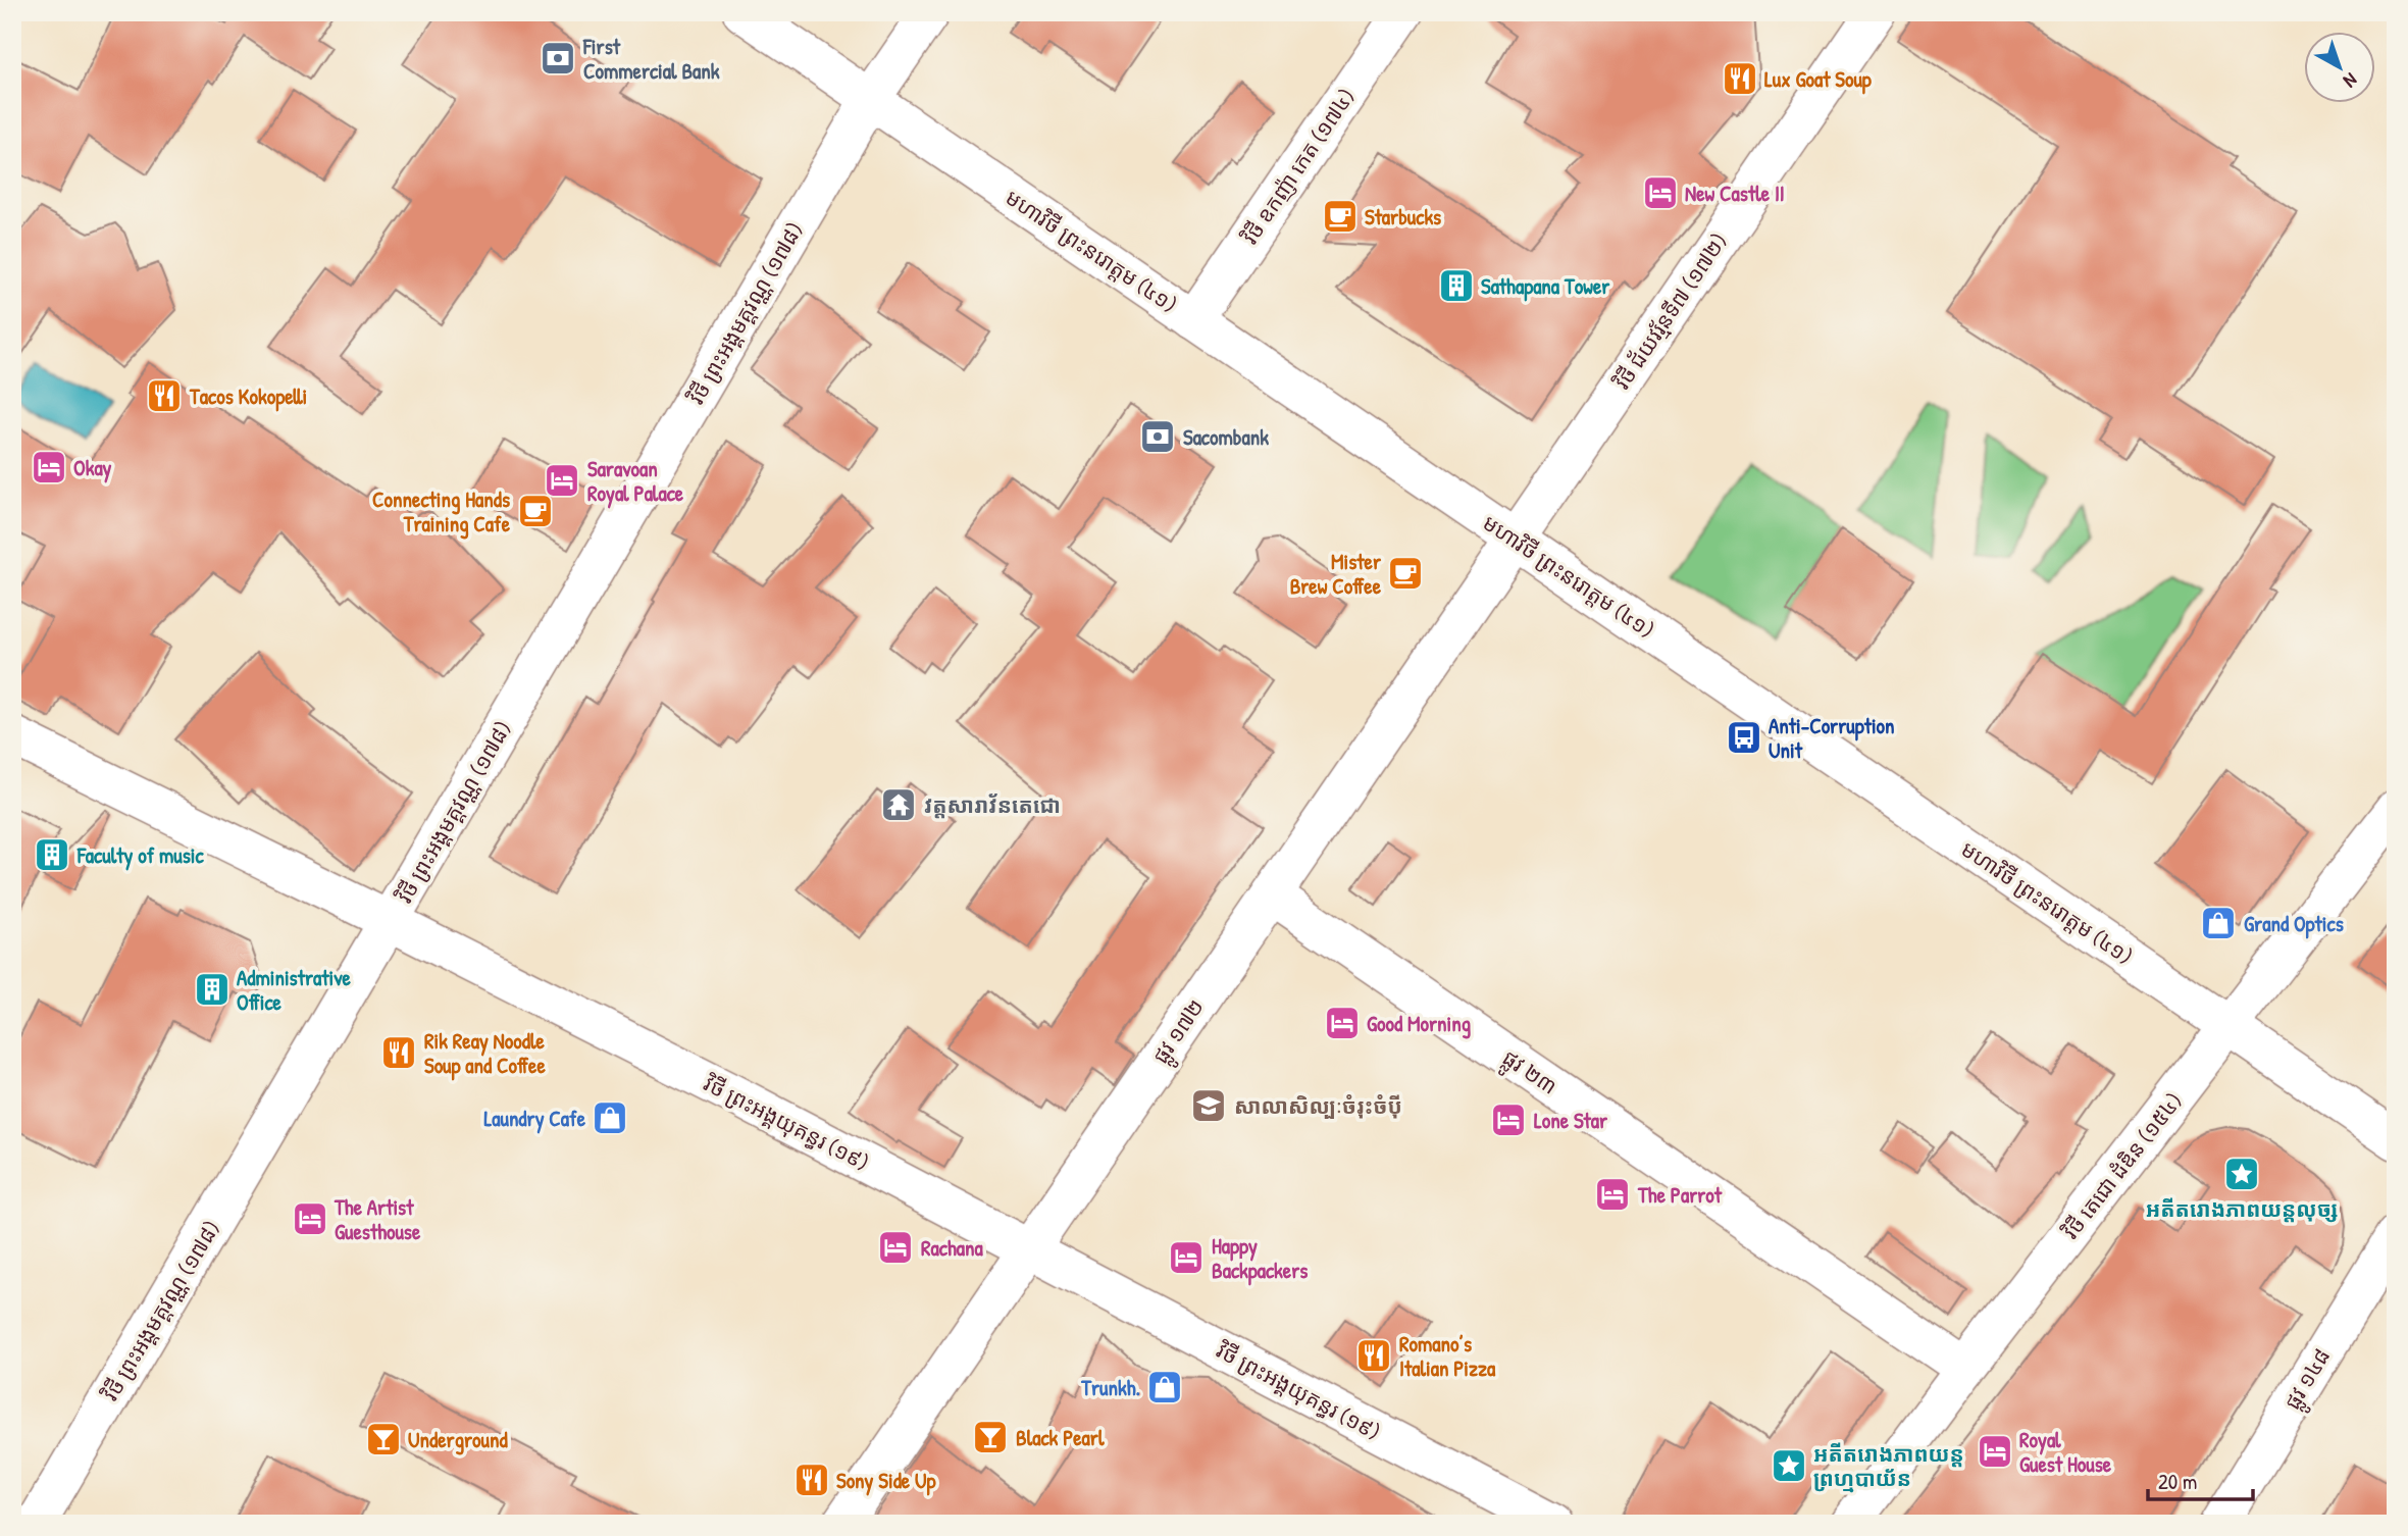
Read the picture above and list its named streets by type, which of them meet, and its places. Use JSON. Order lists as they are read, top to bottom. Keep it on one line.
{"streets":{"street":["វិថី ឧកញ៉ា កេត (១៧៤)","មហាវិថី ព្រះនរោត្តម (៤១)","វិថី ជ័យវរ្ម័នទី៧ (១៧២)","វិថី ព្រះអង្គមគ្គវណ្ណ (១៧៨)","ផ្លូវ ១៧២","ផ្លូវ ២៣","វិថី ព្រះអង្គយុគន្ធរ (១៩)","វិថី តេជោ ដំឌិន (១៥៤)","ផ្លូវ ១៤៨"]},"crossings":[["វិថី ឧកញ៉ា កេត (១៧៤)","មហាវិថី ព្រះនរោត្តម (៤១)"],["មហាវិថី ព្រះនរោត្តម (៤១)","វិថី ជ័យវរ្ម័នទី៧ (១៧២)"],["មហាវិថី ព្រះនរោត្តម (៤១)","វិថី ព្រះអង្គមគ្គវណ្ណ (១៧៨)"],["មហាវិថី ព្រះនរោត្តម (៤១)","ផ្លូវ ១៧២"],["មហាវិថី ព្រះនរោត្តម (៤១)","វិថី តេជោ ដំឌិន (១៥៤)"],["វិថី ជ័យវរ្ម័នទី៧ (១៧២)","ផ្លូវ ១៧២"],["វិថី ព្រះអង្គមគ្គវណ្ណ (១៧៨)","វិថី ព្រះអង្គយុគន្ធរ (១៩)"],["ផ្លូវ ១៧២","ផ្លូវ ២៣"],["ផ្លូវ ១៧២","វិថី ព្រះអង្គយុគន្ធរ (១៩)"],["ផ្លូវ ២៣","វិថី តេជោ ដំឌិន (១៥៤)"]],"places":{"bank":["First Commercial Bank","Sacombank"],"restaurant":["Lux Goat Soup","Tacos Kokopelli","Rik Reay Noodle Soup and Coffee","Romano’s Italian Pizza","Sony Side Up"],"hotel":["New Castle II","Okay","Saravoan Royal Palace","Good Morning","Lone Star","The Parrot","The Artist Guesthouse","Rachana","Happy Backpackers","Royal Guest House"],"cafe":["Starbucks","Connecting Hands Training Cafe","Mister Brew Coffee"],"building":["Sathapana Tower","Faculty of music","Administrative Office"],"bus stop":["Anti-Corruption Unit"],"temple":["វត្តសារាវ័នតេជោ"],"shop":["Grand Optics","Laundry Cafe","Trunkh."],"school or university":["សាលាសិល្បៈចំរុះចំប៉ី"],"place":["អតីតរោងភាពយន្តលុច្ស","អតីតរោងភាពយន្ត ព្រហ្មបាយ័ន"],"bar":["Black Pearl","Underground"]},"scale_bar":"20 m","north":"bottom right"}
